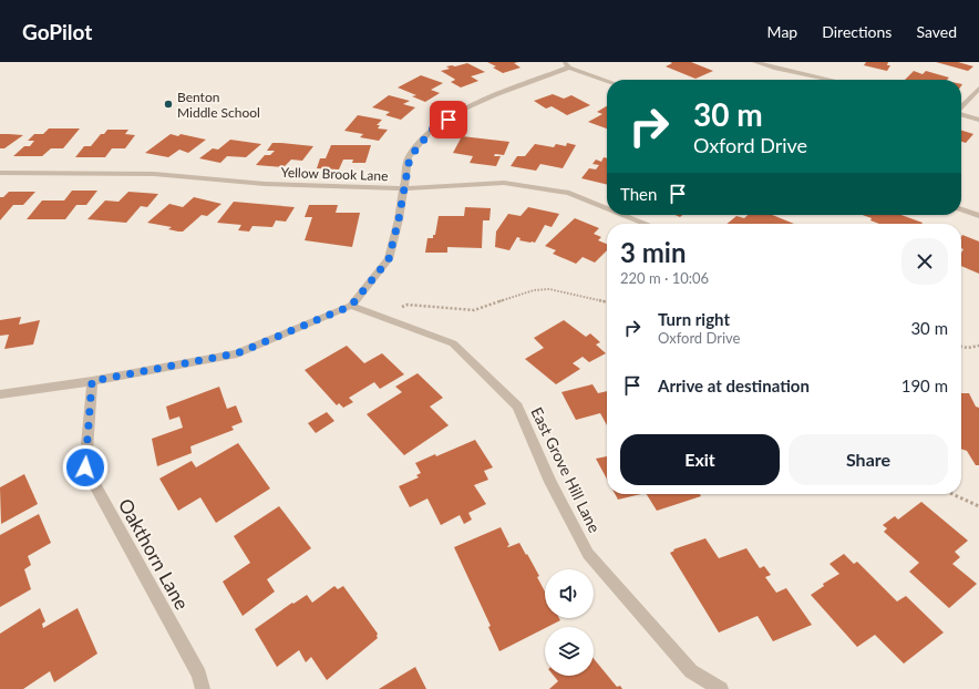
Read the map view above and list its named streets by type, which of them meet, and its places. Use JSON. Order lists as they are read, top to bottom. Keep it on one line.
{"streets":{"street":["Yellow Brook Lane","East Grove Hill Lane","Oakthorn Lane"]},"places":["Benton Middle School"],"page":{"header":"GoPilot","nav":["Map","Directions","Saved"],"turn":["30 m","Oxford Drive"],"then":"Then","heading":["3 min","220 m · 10:06"],"list":[{"name":"Turn right","note":"Oxford Drive","value":"30 m"},{"name":"Arrive at destination","value":"190 m"}],"buttons":["Exit","Share"]}}
